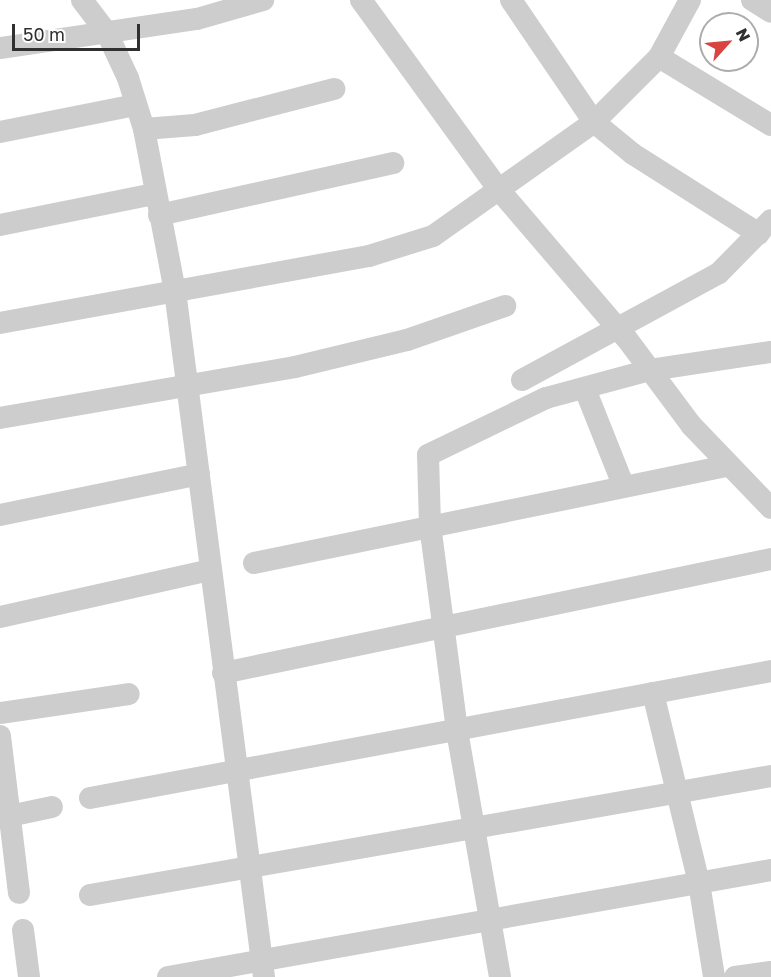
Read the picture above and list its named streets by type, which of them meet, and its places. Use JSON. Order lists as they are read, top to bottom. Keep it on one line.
{"scale_bar":"50 m","north":"top right"}
